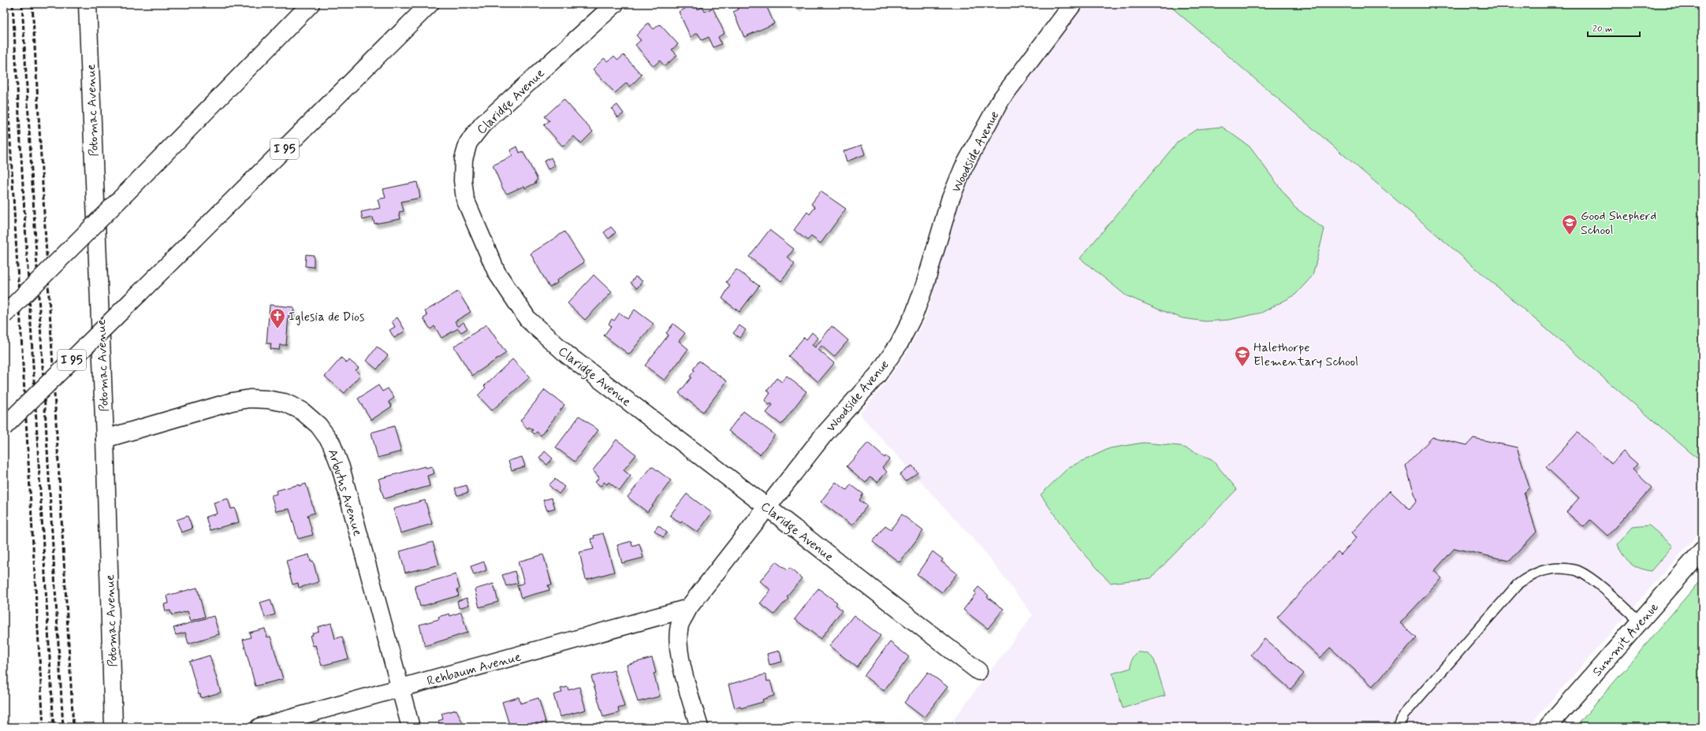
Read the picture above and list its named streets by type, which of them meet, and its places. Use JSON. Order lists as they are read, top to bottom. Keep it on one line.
{"streets":{"main road":["Claridge Avenue","Potomac Avenue","I 95","Woodside Avenue","Arbutus Avenue","Summit Avenue","Rehbaum Avenue"]},"crossings":[["Claridge Avenue","Woodside Avenue"],["Potomac Avenue","Arbutus Avenue"],["Woodside Avenue","Rehbaum Avenue"],["Arbutus Avenue","Rehbaum Avenue"]],"places":{"school or university":["Good Shepherd School","Halethorpe Elementary School"],"church":["Iglesia de Dios"]},"scale_bar":"20 m"}
